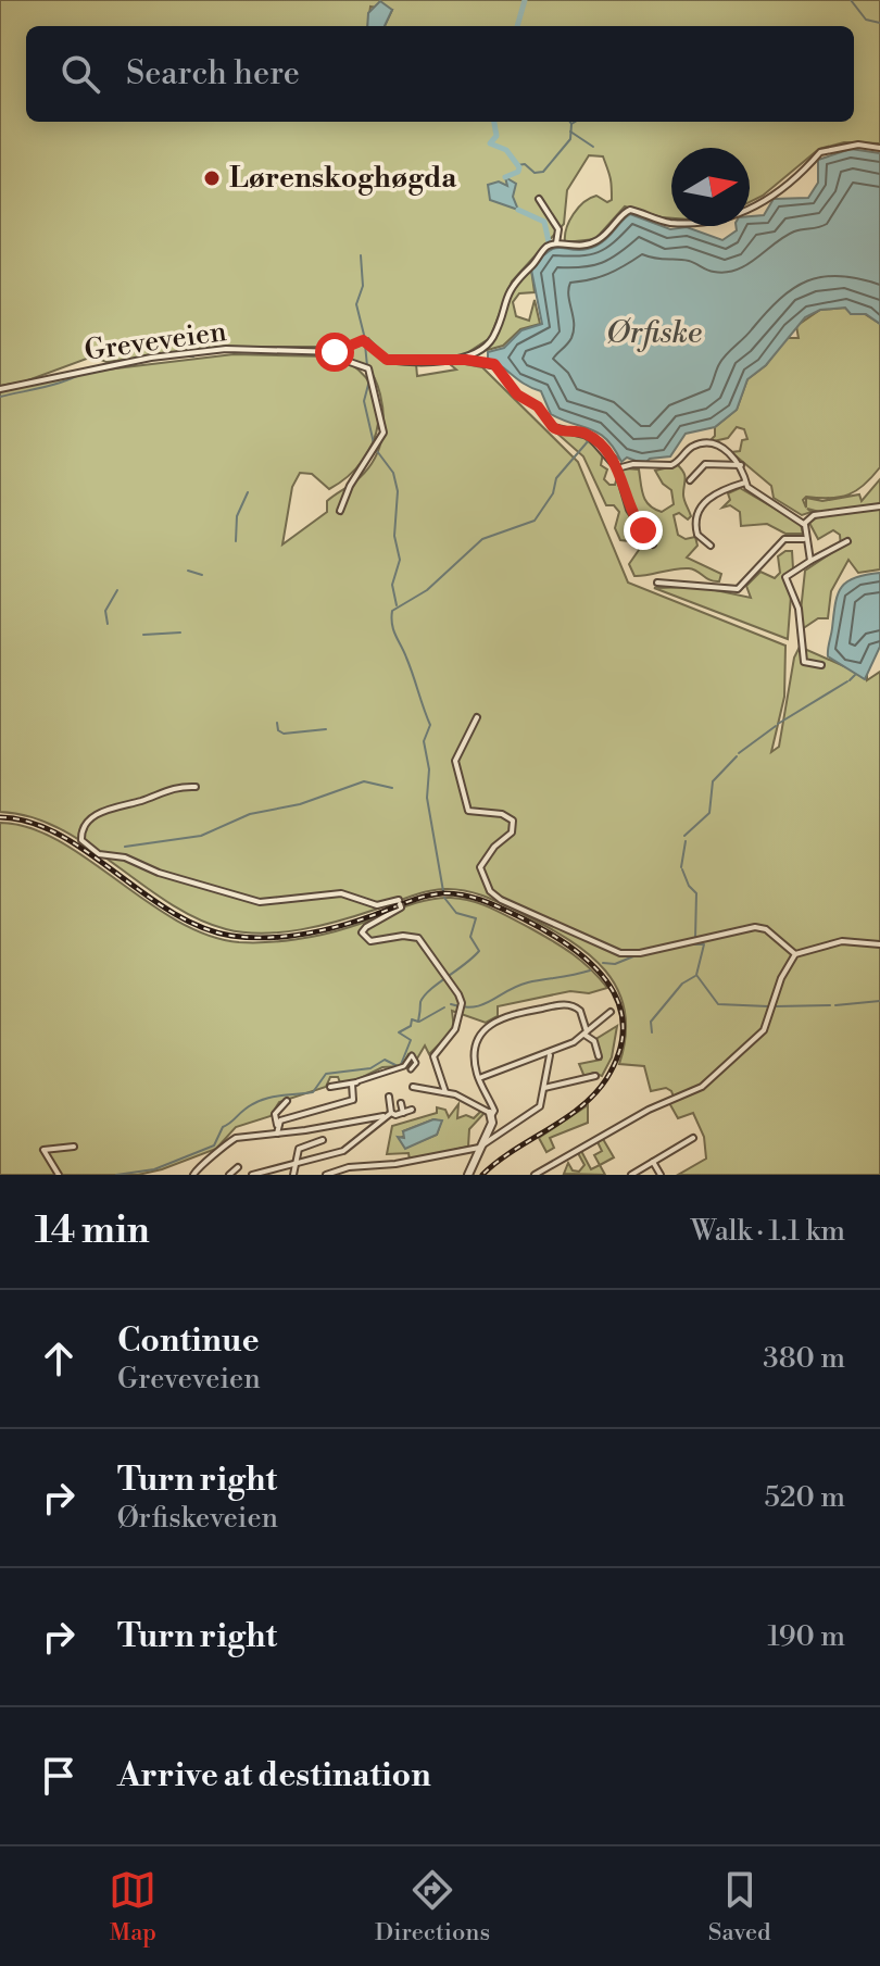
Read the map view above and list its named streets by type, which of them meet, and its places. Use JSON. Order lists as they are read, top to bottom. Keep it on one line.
{"streets":{"street":["Greveveien"]},"water":["Ørfiske"],"places":["Lørenskoghøgda"],"north":"right","page":{"search":"Search here","heading":["14 min","Walk · 1.1 km"],"list":[["Continue","Greveveien","380 m"],["Turn right","Ørfiskeveien","520 m"],["Turn right","190 m"],"Arrive at destination"],"nav":["Map","Directions","Saved"]}}
